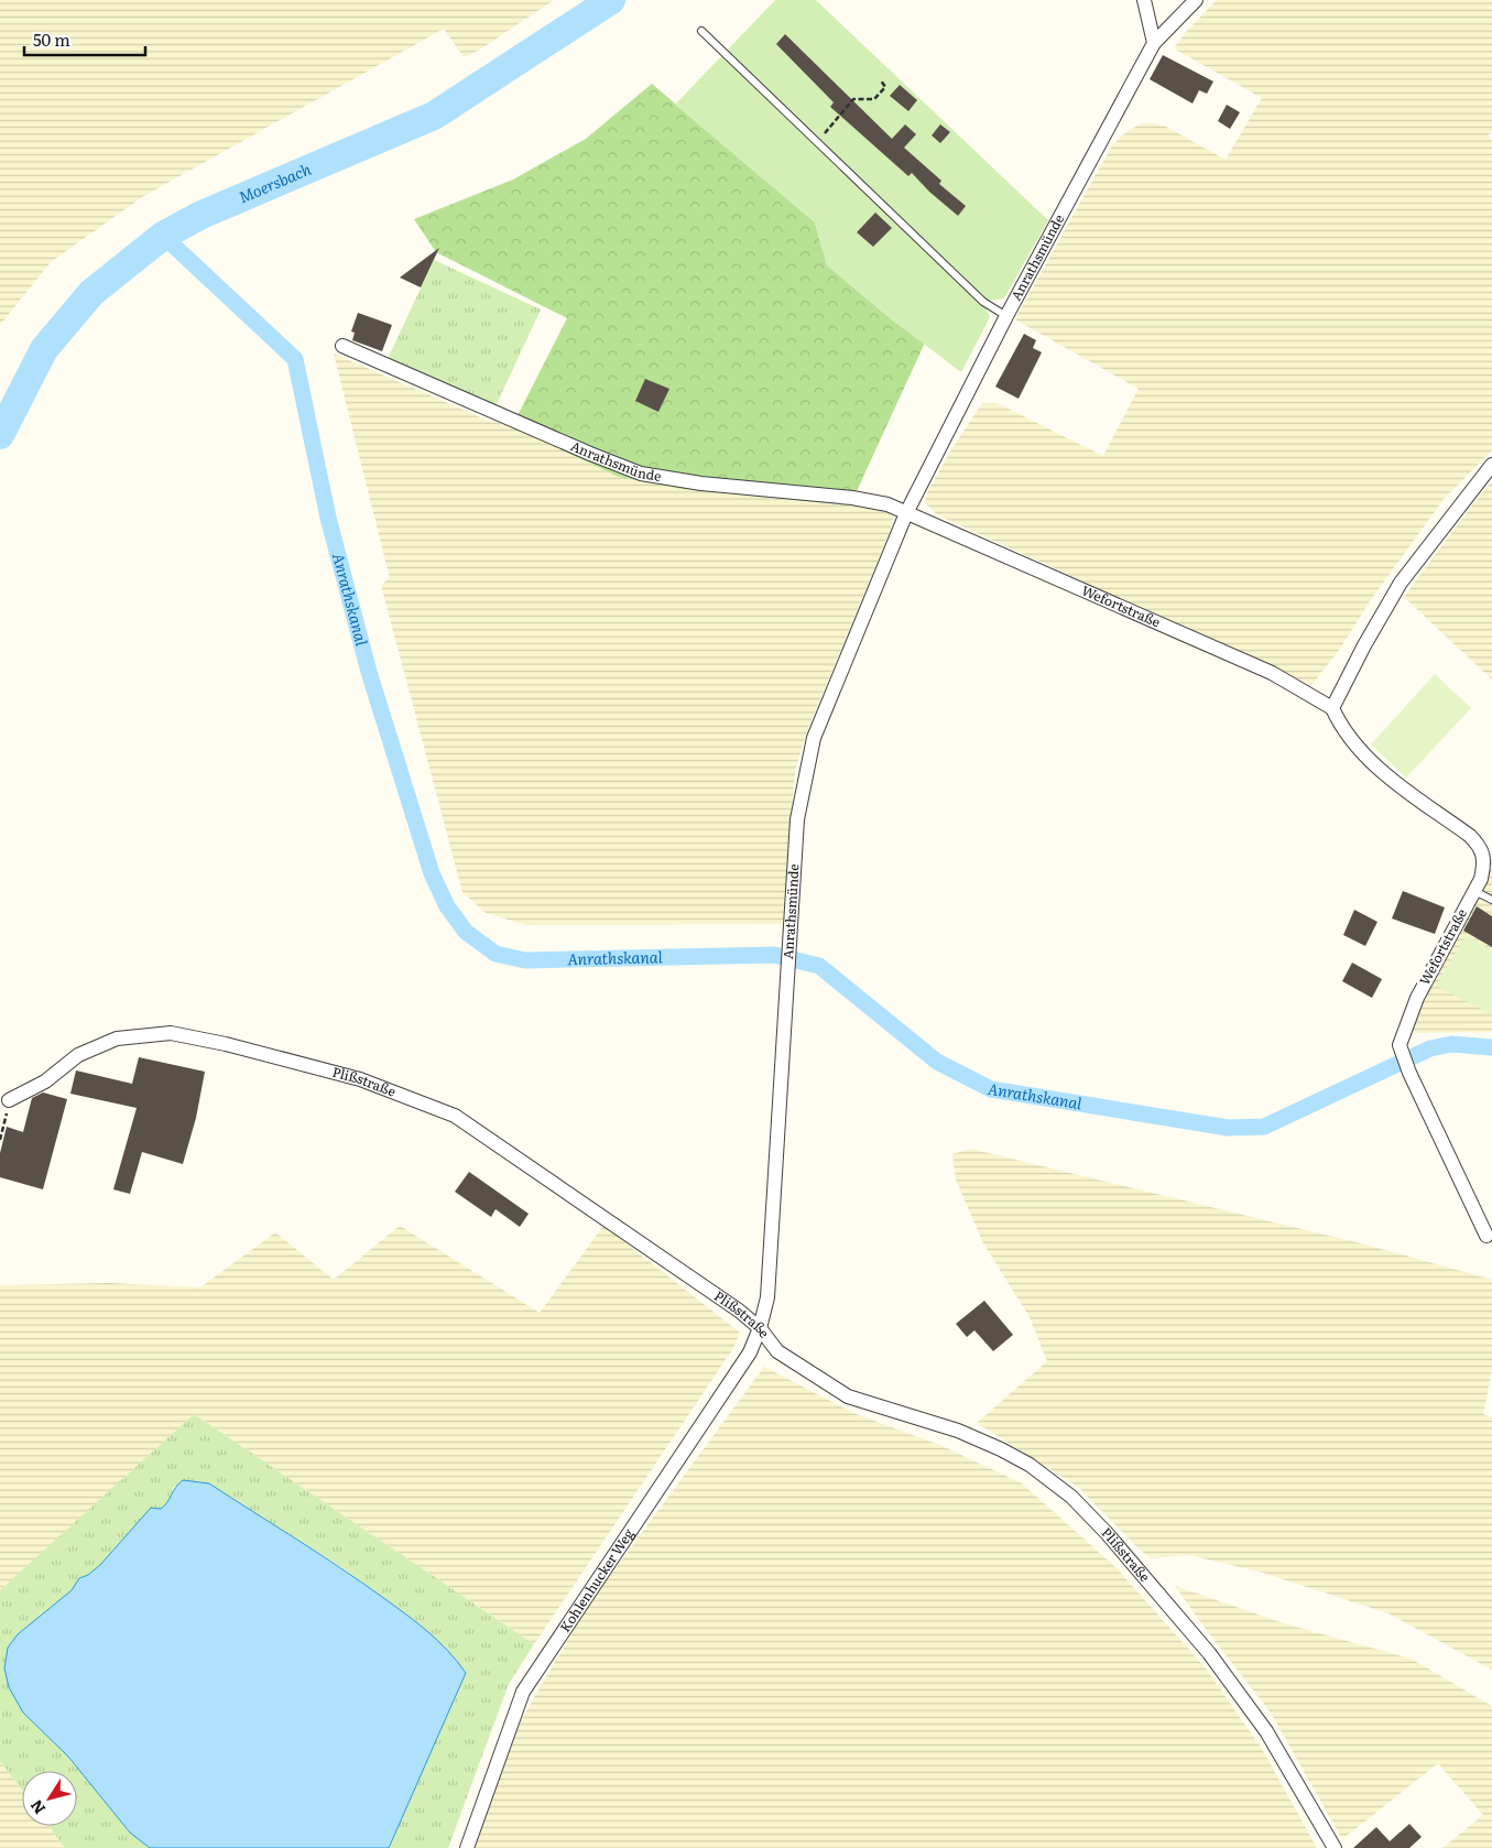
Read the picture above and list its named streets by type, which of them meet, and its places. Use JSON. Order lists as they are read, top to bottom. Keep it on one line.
{"streets":{"street":["Anrathsmünde","Wefortstraße","Plißstraße","Kohlenhucker Weg"]},"crossings":[["Anrathsmünde","Wefortstraße"],["Anrathsmünde","Plißstraße"],["Anrathsmünde","Kohlenhucker Weg"],["Plißstraße","Kohlenhucker Weg"]],"water":["Moersbach","Anrathskanal"],"scale_bar":"50 m","north":"bottom left"}
